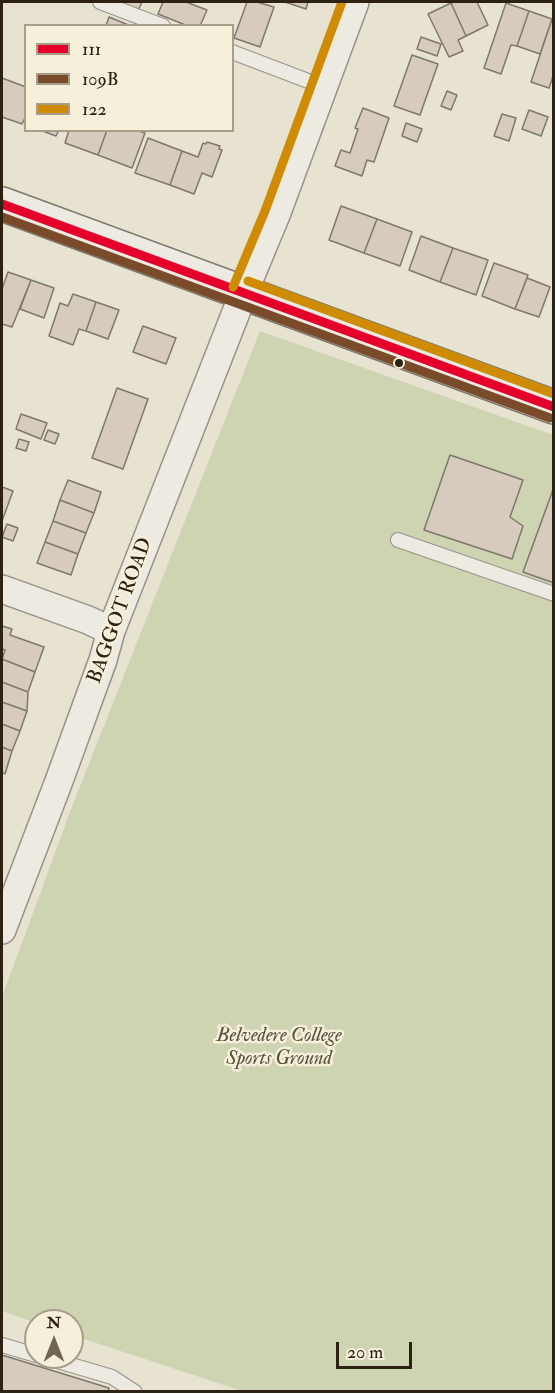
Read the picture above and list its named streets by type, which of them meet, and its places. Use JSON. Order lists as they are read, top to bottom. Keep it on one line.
{"streets":{"street":["BAGGOT ROAD"]},"parks":["Belvedere College Sports Ground"],"lines":["transit line 122","transit line 111","transit line 109B"],"legend":["111","109B","122"],"scale_bar":"20 m","north":"top"}
